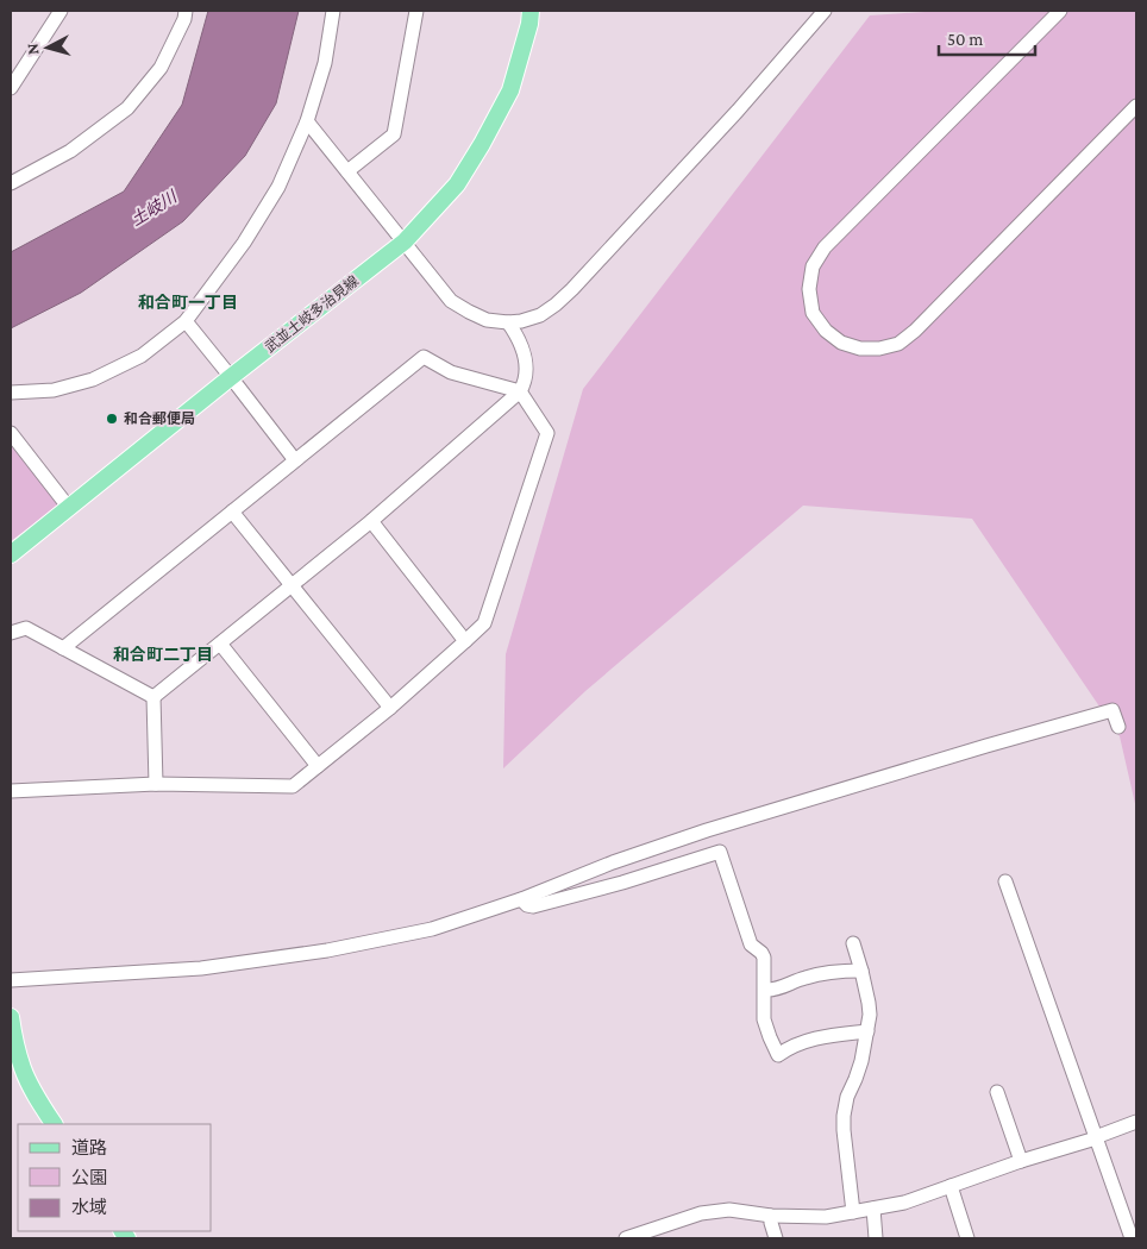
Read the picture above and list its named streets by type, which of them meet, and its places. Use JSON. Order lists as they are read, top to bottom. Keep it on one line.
{"streets":{"main road":["武並土岐多治見線"]},"districts":["和合町一丁目","和合町二丁目"],"water":["土岐川"],"places":["和合郵便局"],"legend":["道路","公園","水域"],"scale_bar":"50 m","north":"left"}
